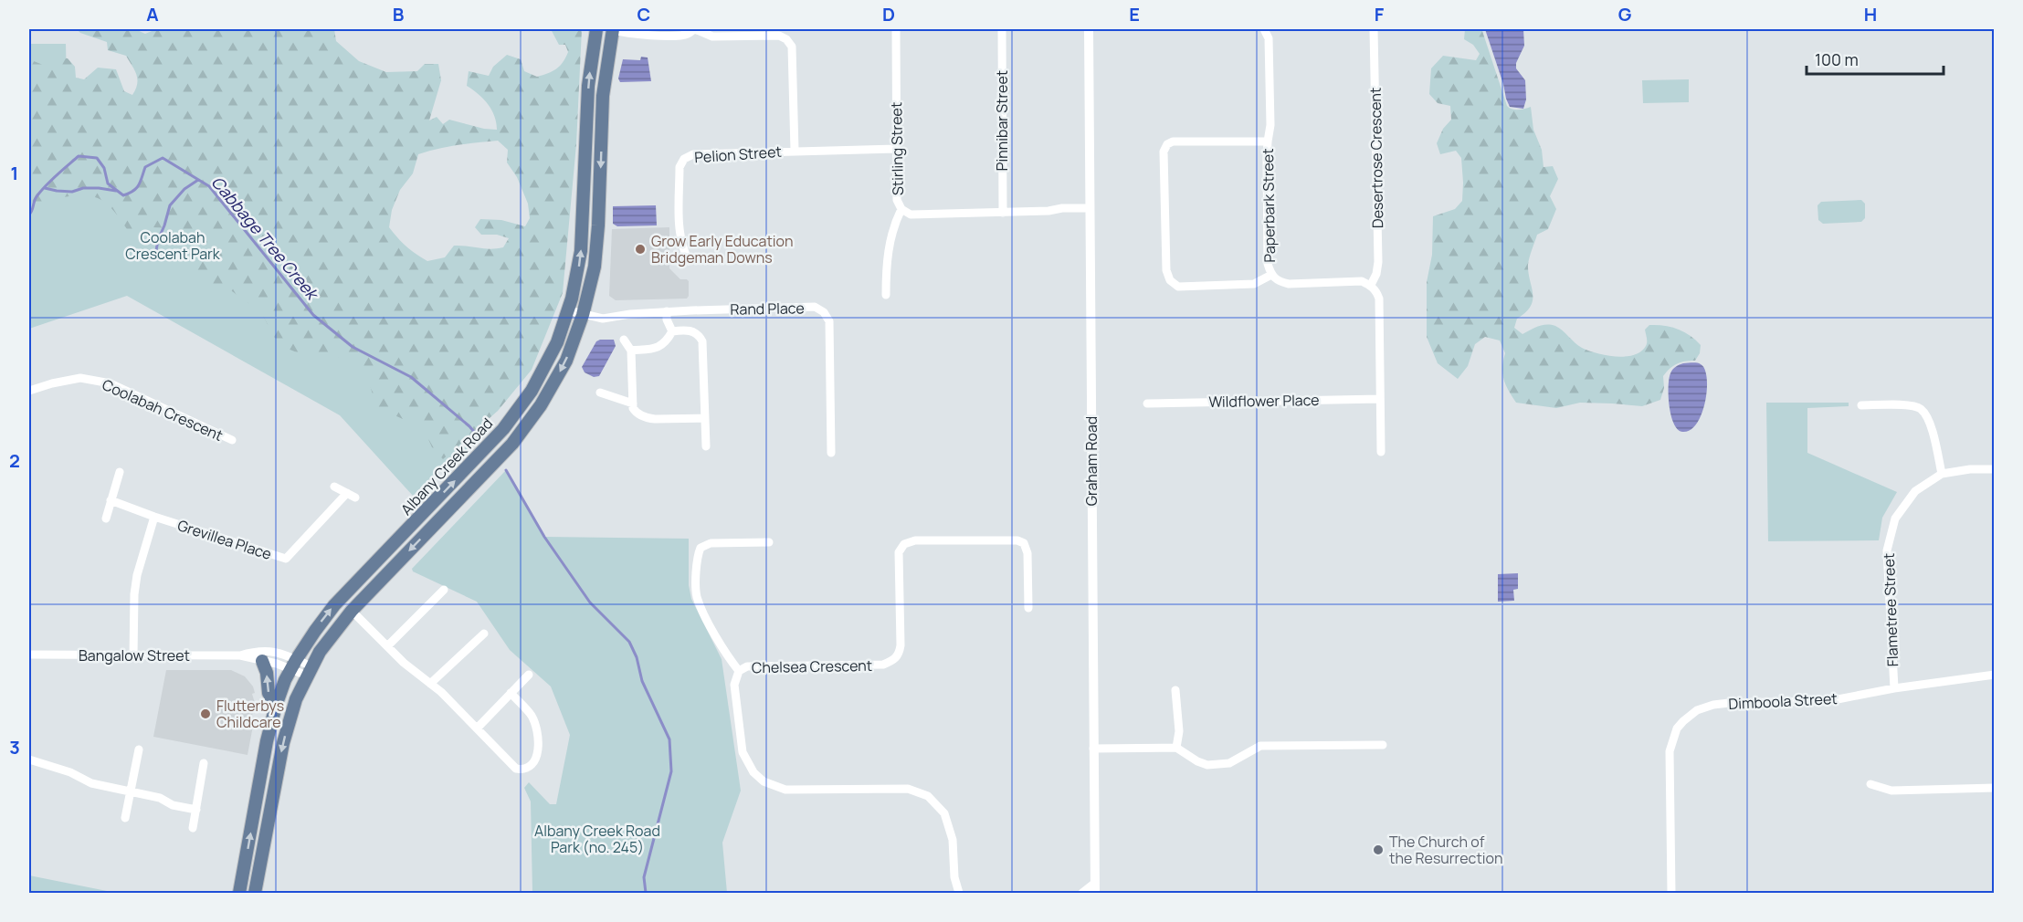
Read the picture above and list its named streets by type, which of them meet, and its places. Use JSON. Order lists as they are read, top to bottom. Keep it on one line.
{"streets":{"main road":["Albany Creek Road"],"street":["Pinnibar Street","Stirling Street","Pelion Street","Desertrose Crescent","Paperbark Street","Rand Place","Wildflower Place","Coolabah Crescent","Graham Road","Grevillea Place","Flametree Street","Bangalow Street","Chelsea Crescent","Dimboola Street"]},"crossings":[["Pinnibar Street","Stirling Street"],["Stirling Street","Pelion Street"],["Stirling Street","Graham Road"],["Desertrose Crescent","Paperbark Street"],["Rand Place","Albany Creek Road"],["Albany Creek Road","Bangalow Street"],["Flametree Street","Dimboola Street"]],"water":["Cabbage Tree Creek"],"parks":["Coolabah Crescent Park","Albany Creek Road Park (no. 245)"],"places":["Grow Early Education Bridgeman Downs","Flutterbys Childcare","The Church of the Resurrection"],"scale_bar":"100 m","grid":{"columns":["A","B","C","D","E","F","G","H"],"rows":["1","2","3"]}}
